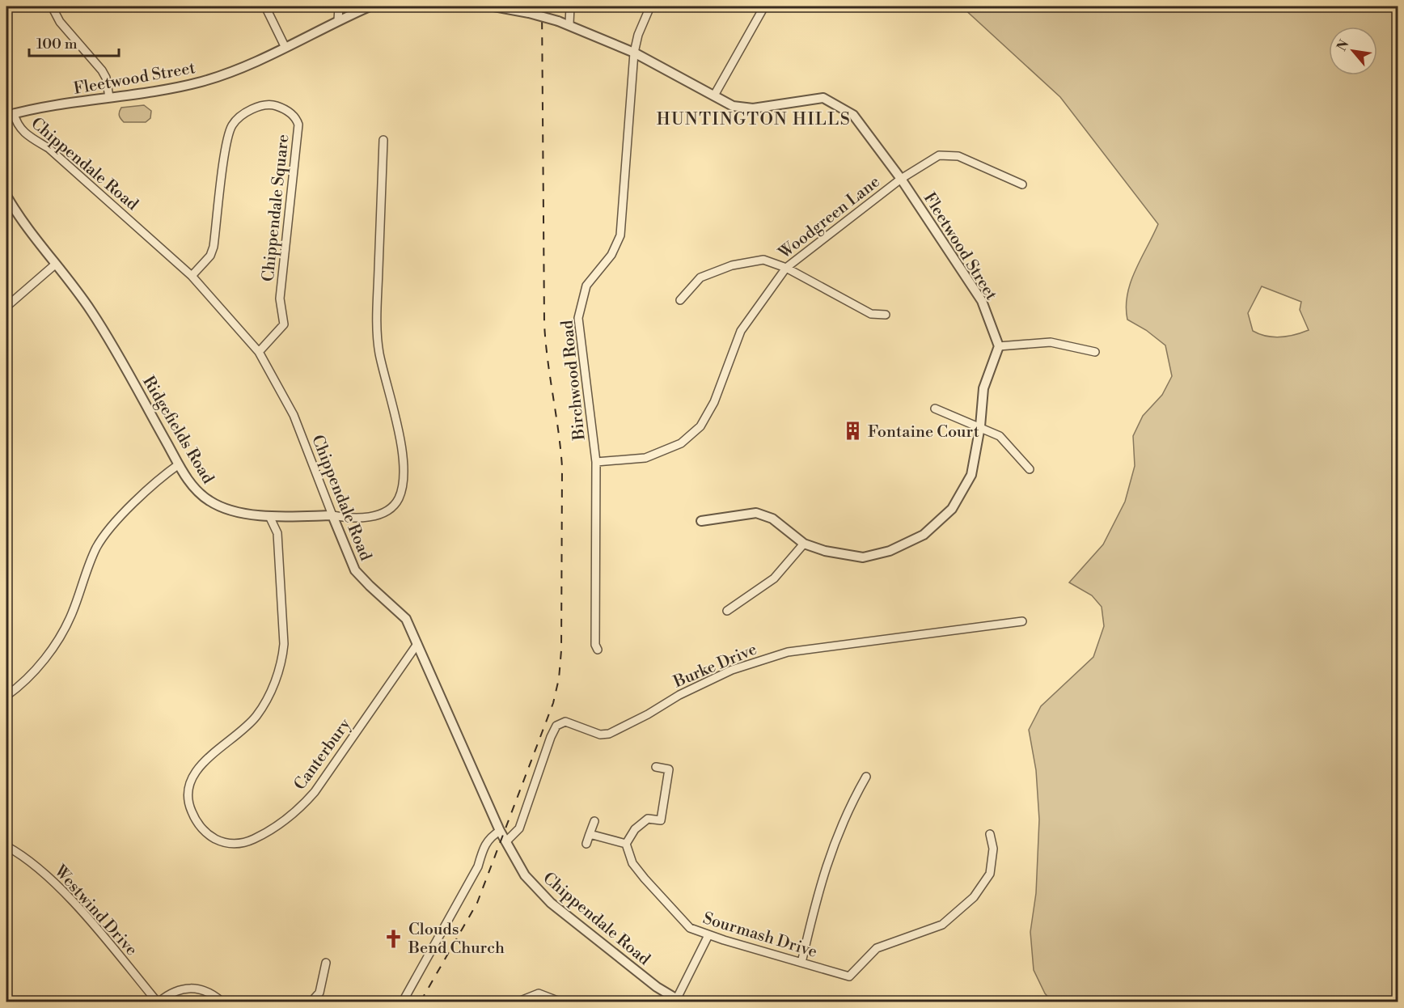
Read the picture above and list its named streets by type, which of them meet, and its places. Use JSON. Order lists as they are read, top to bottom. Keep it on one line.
{"streets":{"street":["Fleetwood Street","Chippendale Road","Chippendale Square","Woodgreen Lane","Birchwood Road","Ridgefields Road","Burke Drive","Canterbury","Westwind Drive","Sourmash Drive"]},"crossings":[["Fleetwood Street","Chippendale Road"],["Fleetwood Street","Woodgreen Lane"],["Fleetwood Street","Birchwood Road"],["Chippendale Road","Chippendale Square"],["Chippendale Road","Ridgefields Road"],["Chippendale Road","Burke Drive"],["Chippendale Road","Canterbury"],["Woodgreen Lane","Birchwood Road"],["Ridgefields Road","Canterbury"]],"districts":["HUNTINGTON HILLS"],"places":{"building":["Fontaine Court"],"church":["Clouds Bend Church"]},"scale_bar":"100 m","north":"top left"}
